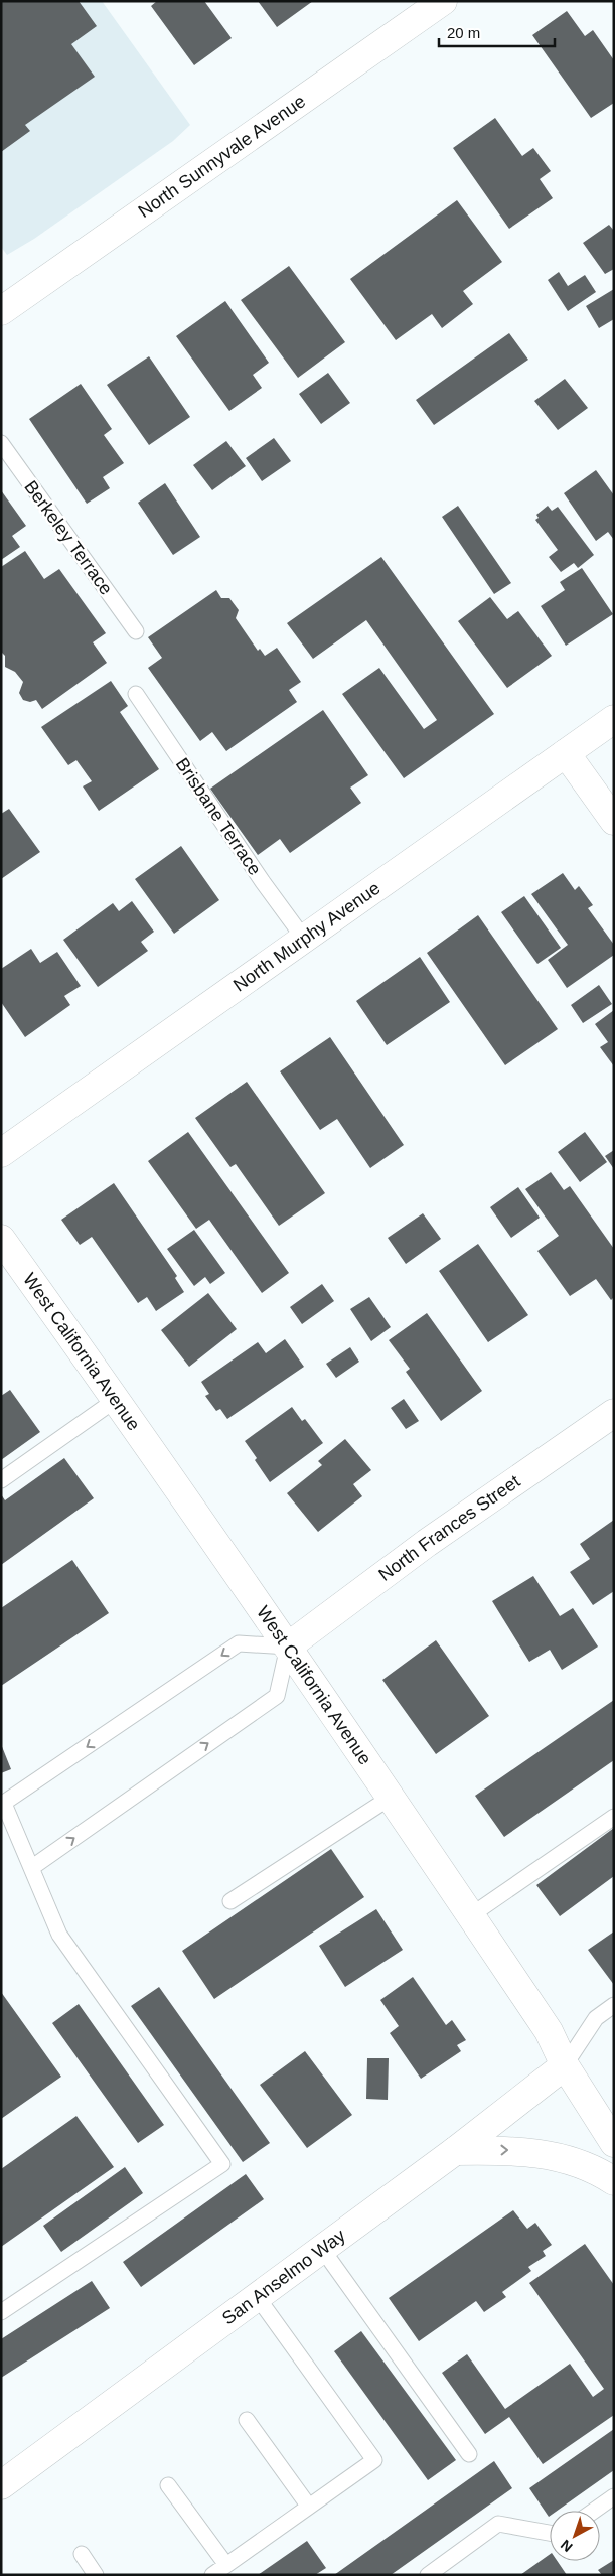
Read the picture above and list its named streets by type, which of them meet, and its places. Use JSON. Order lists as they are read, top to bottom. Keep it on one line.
{"streets":{"street":["North Sunnyvale Avenue","North Murphy Avenue","West California Avenue","North Frances Street","San Anselmo Way"],"lane":["Berkeley Terrace","Brisbane Terrace"]},"crossings":[["Brisbane Terrace","North Murphy Avenue"],["West California Avenue","North Frances Street"],["West California Avenue","San Anselmo Way"]],"scale_bar":"20 m","north":"bottom left"}
